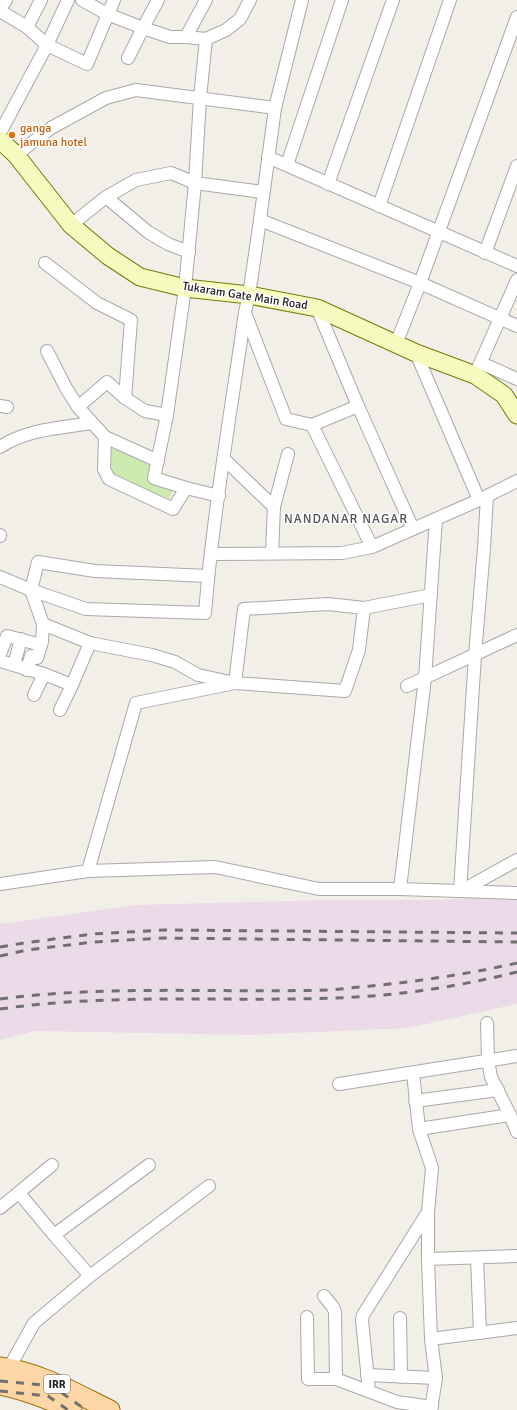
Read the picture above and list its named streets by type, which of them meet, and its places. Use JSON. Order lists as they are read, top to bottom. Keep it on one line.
{"streets":{"main road":["IRR"],"street":["Tukaram Gate Main Road"]},"districts":["NANDANAR NAGAR"],"places":["ganga jamuna hotel"]}
